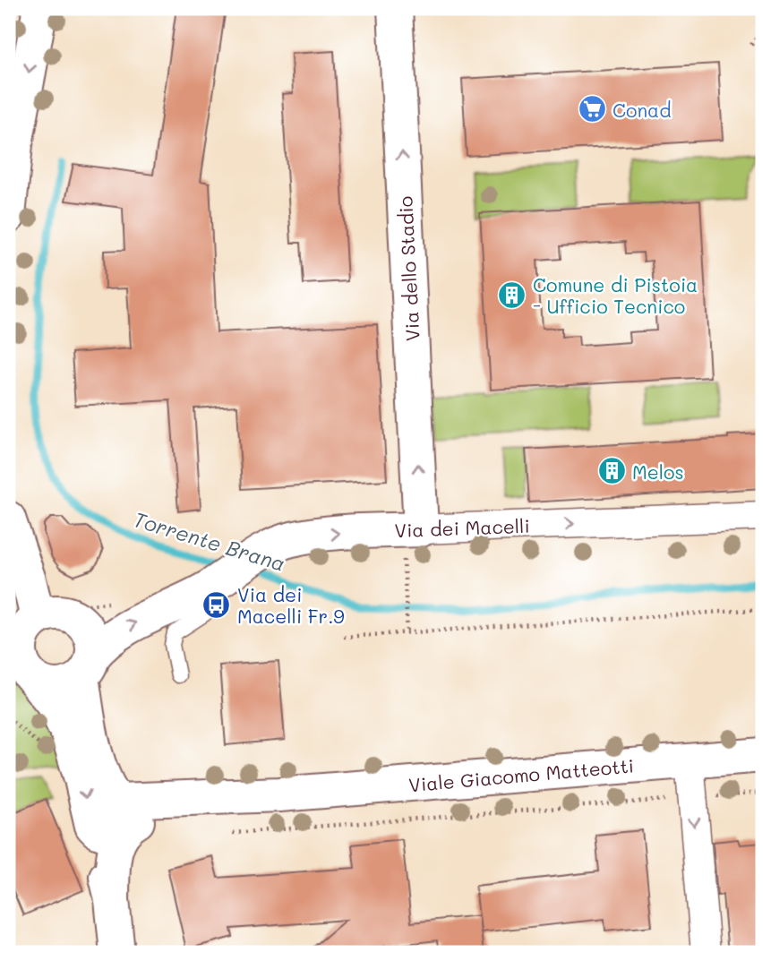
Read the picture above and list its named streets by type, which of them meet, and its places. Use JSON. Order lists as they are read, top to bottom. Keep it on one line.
{"streets":{"street":["Via dello Stadio","Via dei Macelli","Viale Giacomo Matteotti"]},"crossings":[["Via dello Stadio","Via dei Macelli"]],"one_way":["Via dello Stadio","Via dei Macelli"],"water":["Torrente Brana"],"places":{"supermarket":["Conad"],"building":["Comune di Pistoia - Ufficio Tecnico","Melos"],"bus stop":["Via dei Macelli Fr.9"]}}
